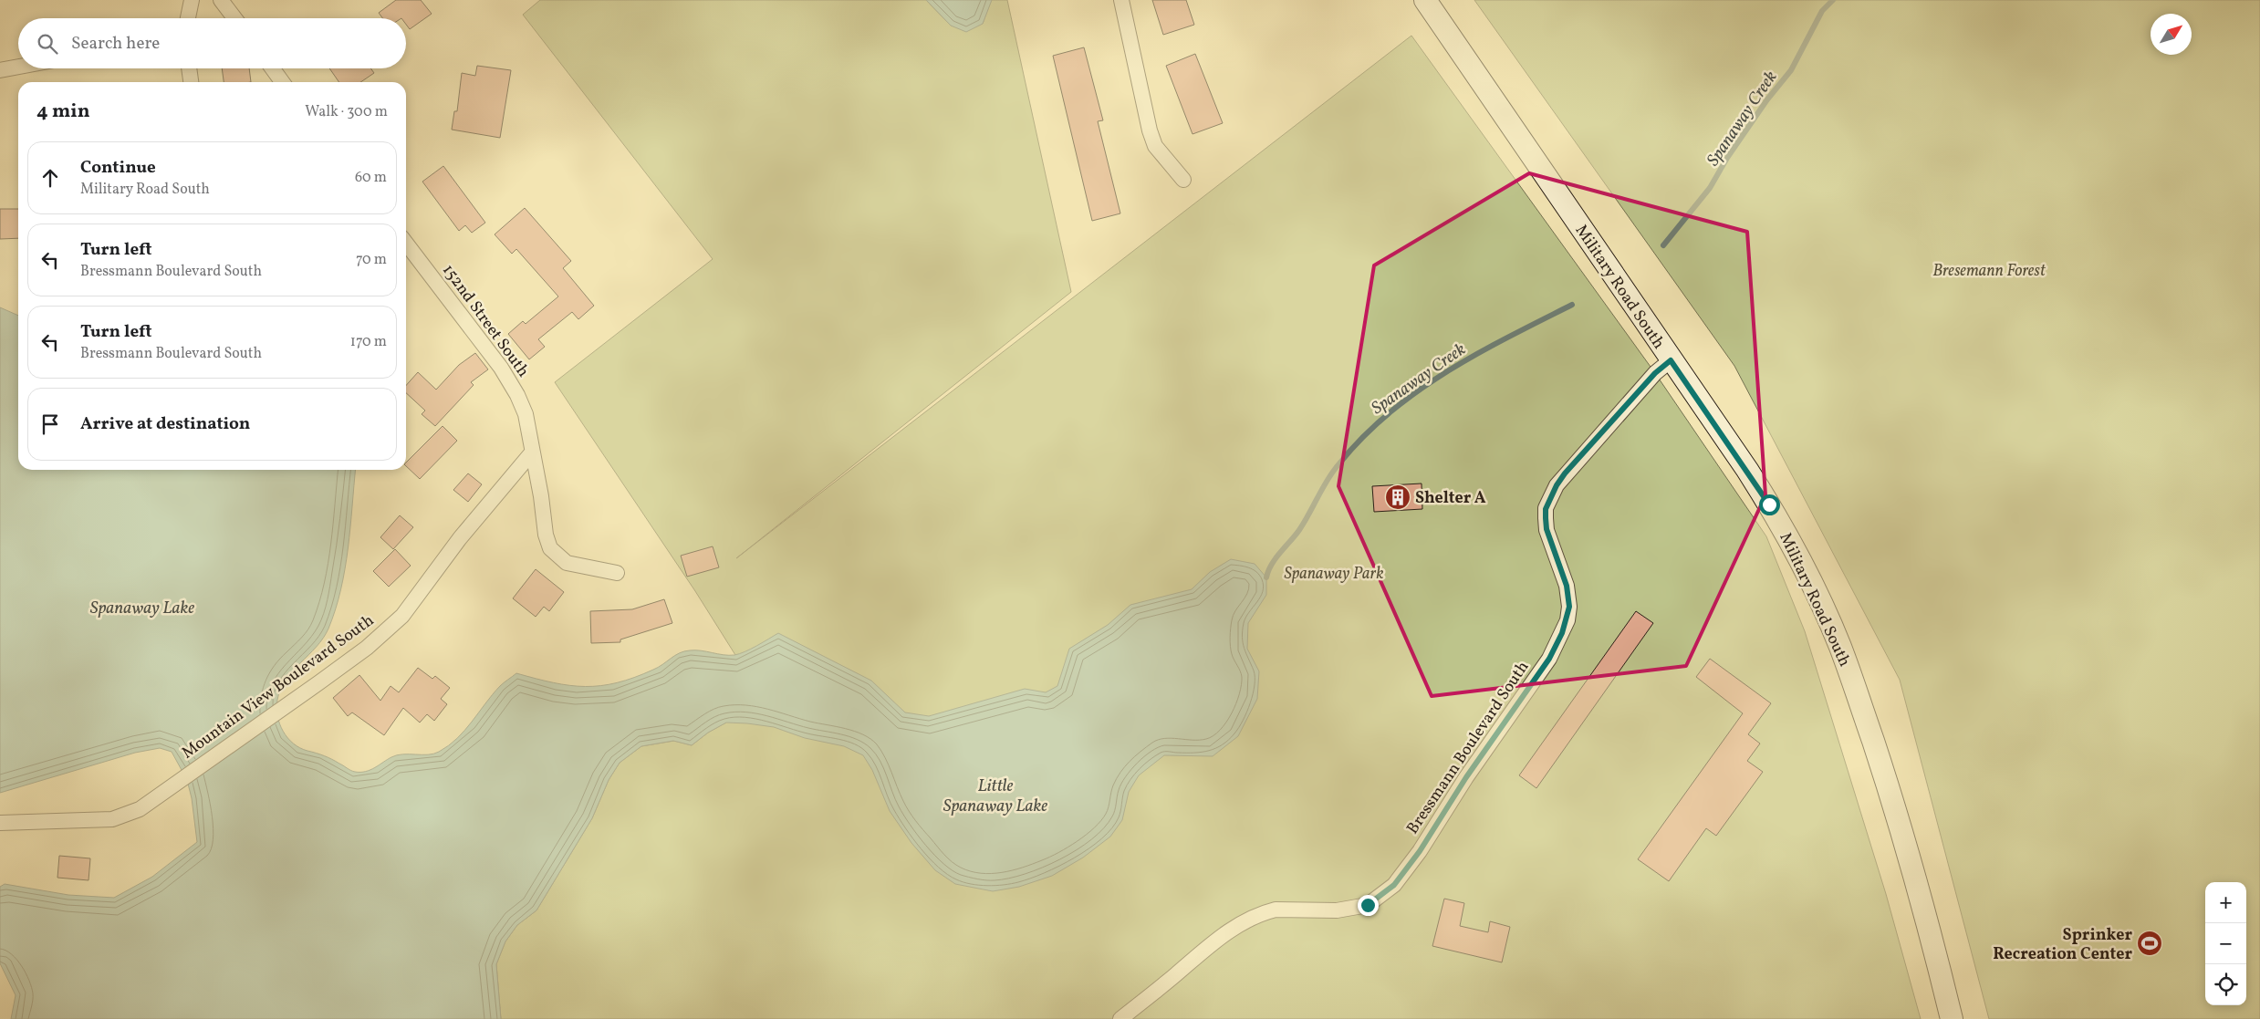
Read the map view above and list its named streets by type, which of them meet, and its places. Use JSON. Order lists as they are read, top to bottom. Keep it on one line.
{"streets":{"main road":["Military Road South"],"street":["152nd Street South","Mountain View Boulevard South","Bressmann Boulevard South"]},"crossings":[["Military Road South","Bressmann Boulevard South"],["152nd Street South","Mountain View Boulevard South"]],"water":["Spanaway Creek","Spanaway Lake","Little Spanaway Lake"],"parks":["Bresemann Forest","Spanaway Park"],"places":{"building":["Shelter A"],"sports":["Sprinker Recreation Center"]},"north":"top right","page":{"search":"Search here","heading":["4 min","Walk · 300 m"],"list":[["Continue","Military Road South","60 m"],["Turn left","Bressmann Boulevard South","70 m"],["Turn left","Bressmann Boulevard South","170 m"],"Arrive at destination"],"map_buttons":["+","−"]}}
